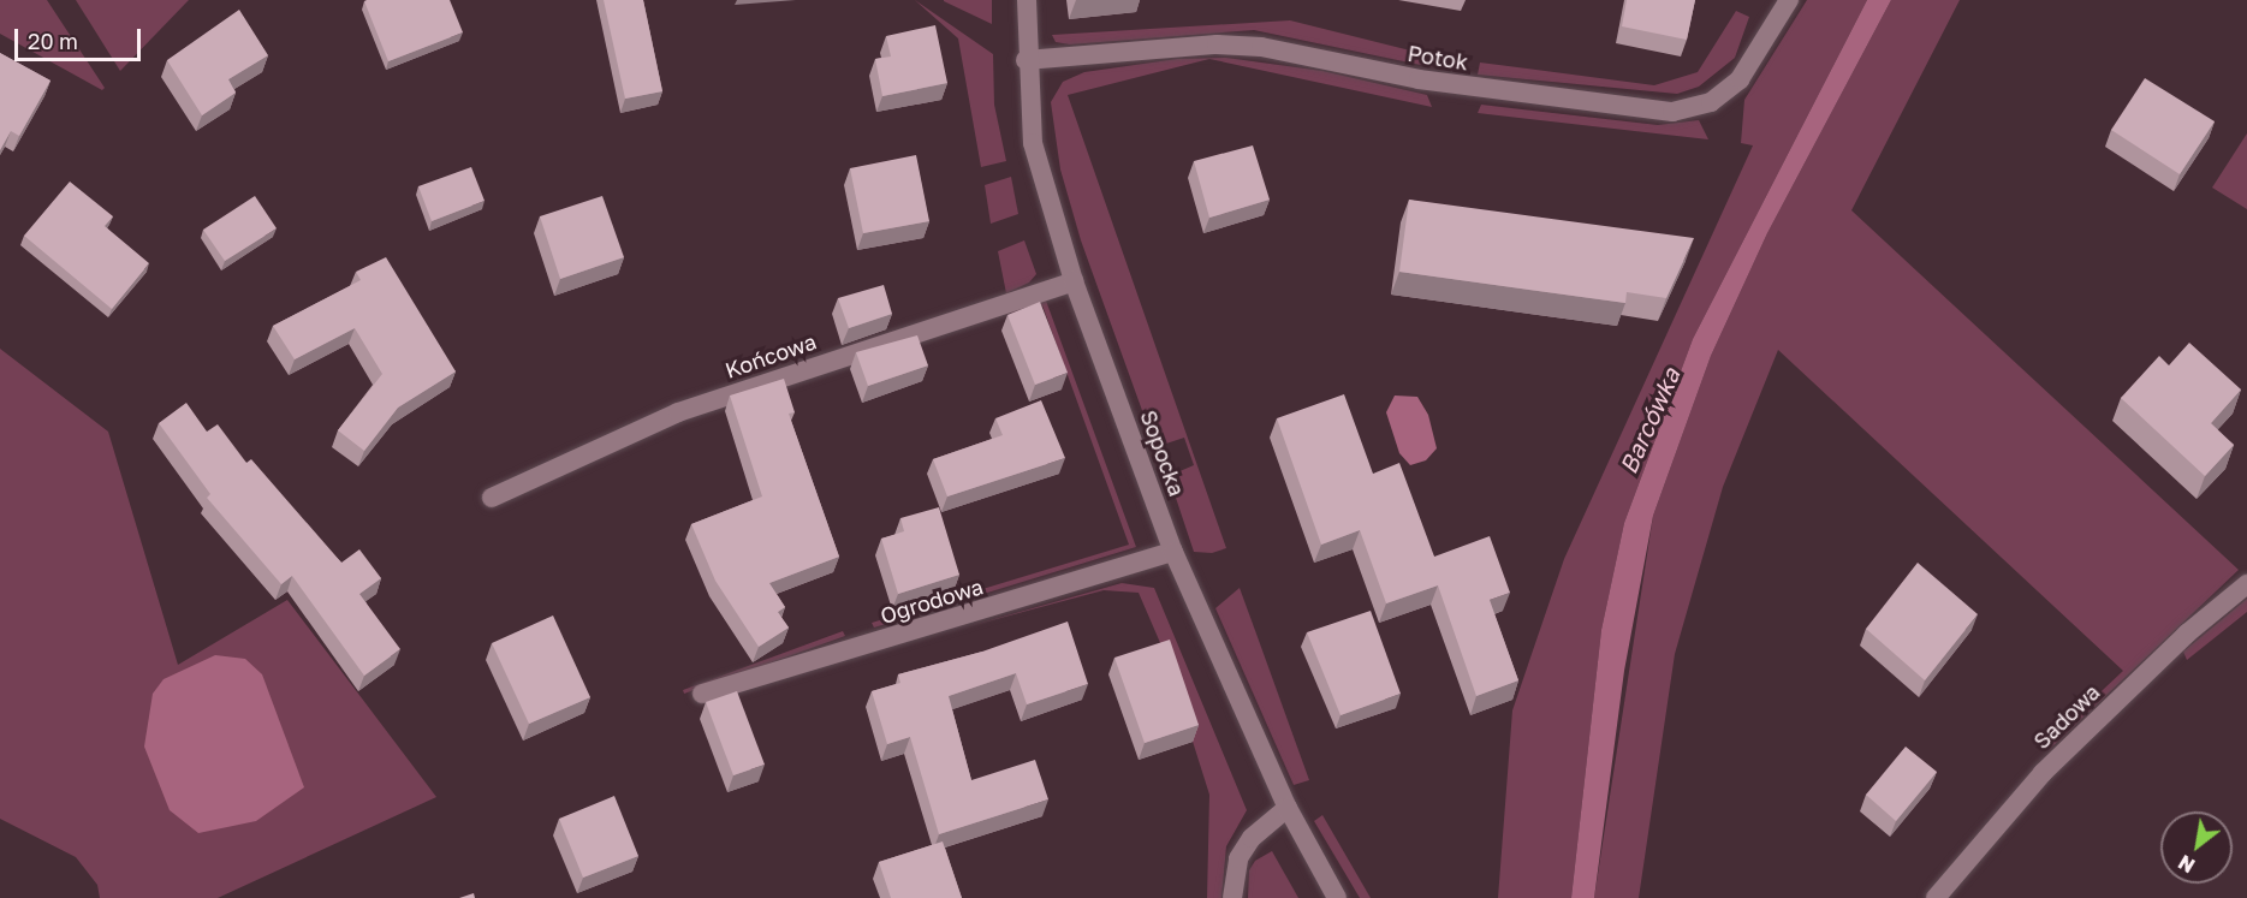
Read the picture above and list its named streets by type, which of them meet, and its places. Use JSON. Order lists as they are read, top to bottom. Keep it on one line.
{"streets":{"street":["Potok","Końcowa","Sopocka","Ogrodowa","Sadowa"]},"crossings":[["Potok","Sopocka"],["Końcowa","Sopocka"],["Sopocka","Ogrodowa"]],"water":["Barcówka"],"scale_bar":"20 m","north":"bottom left"}
